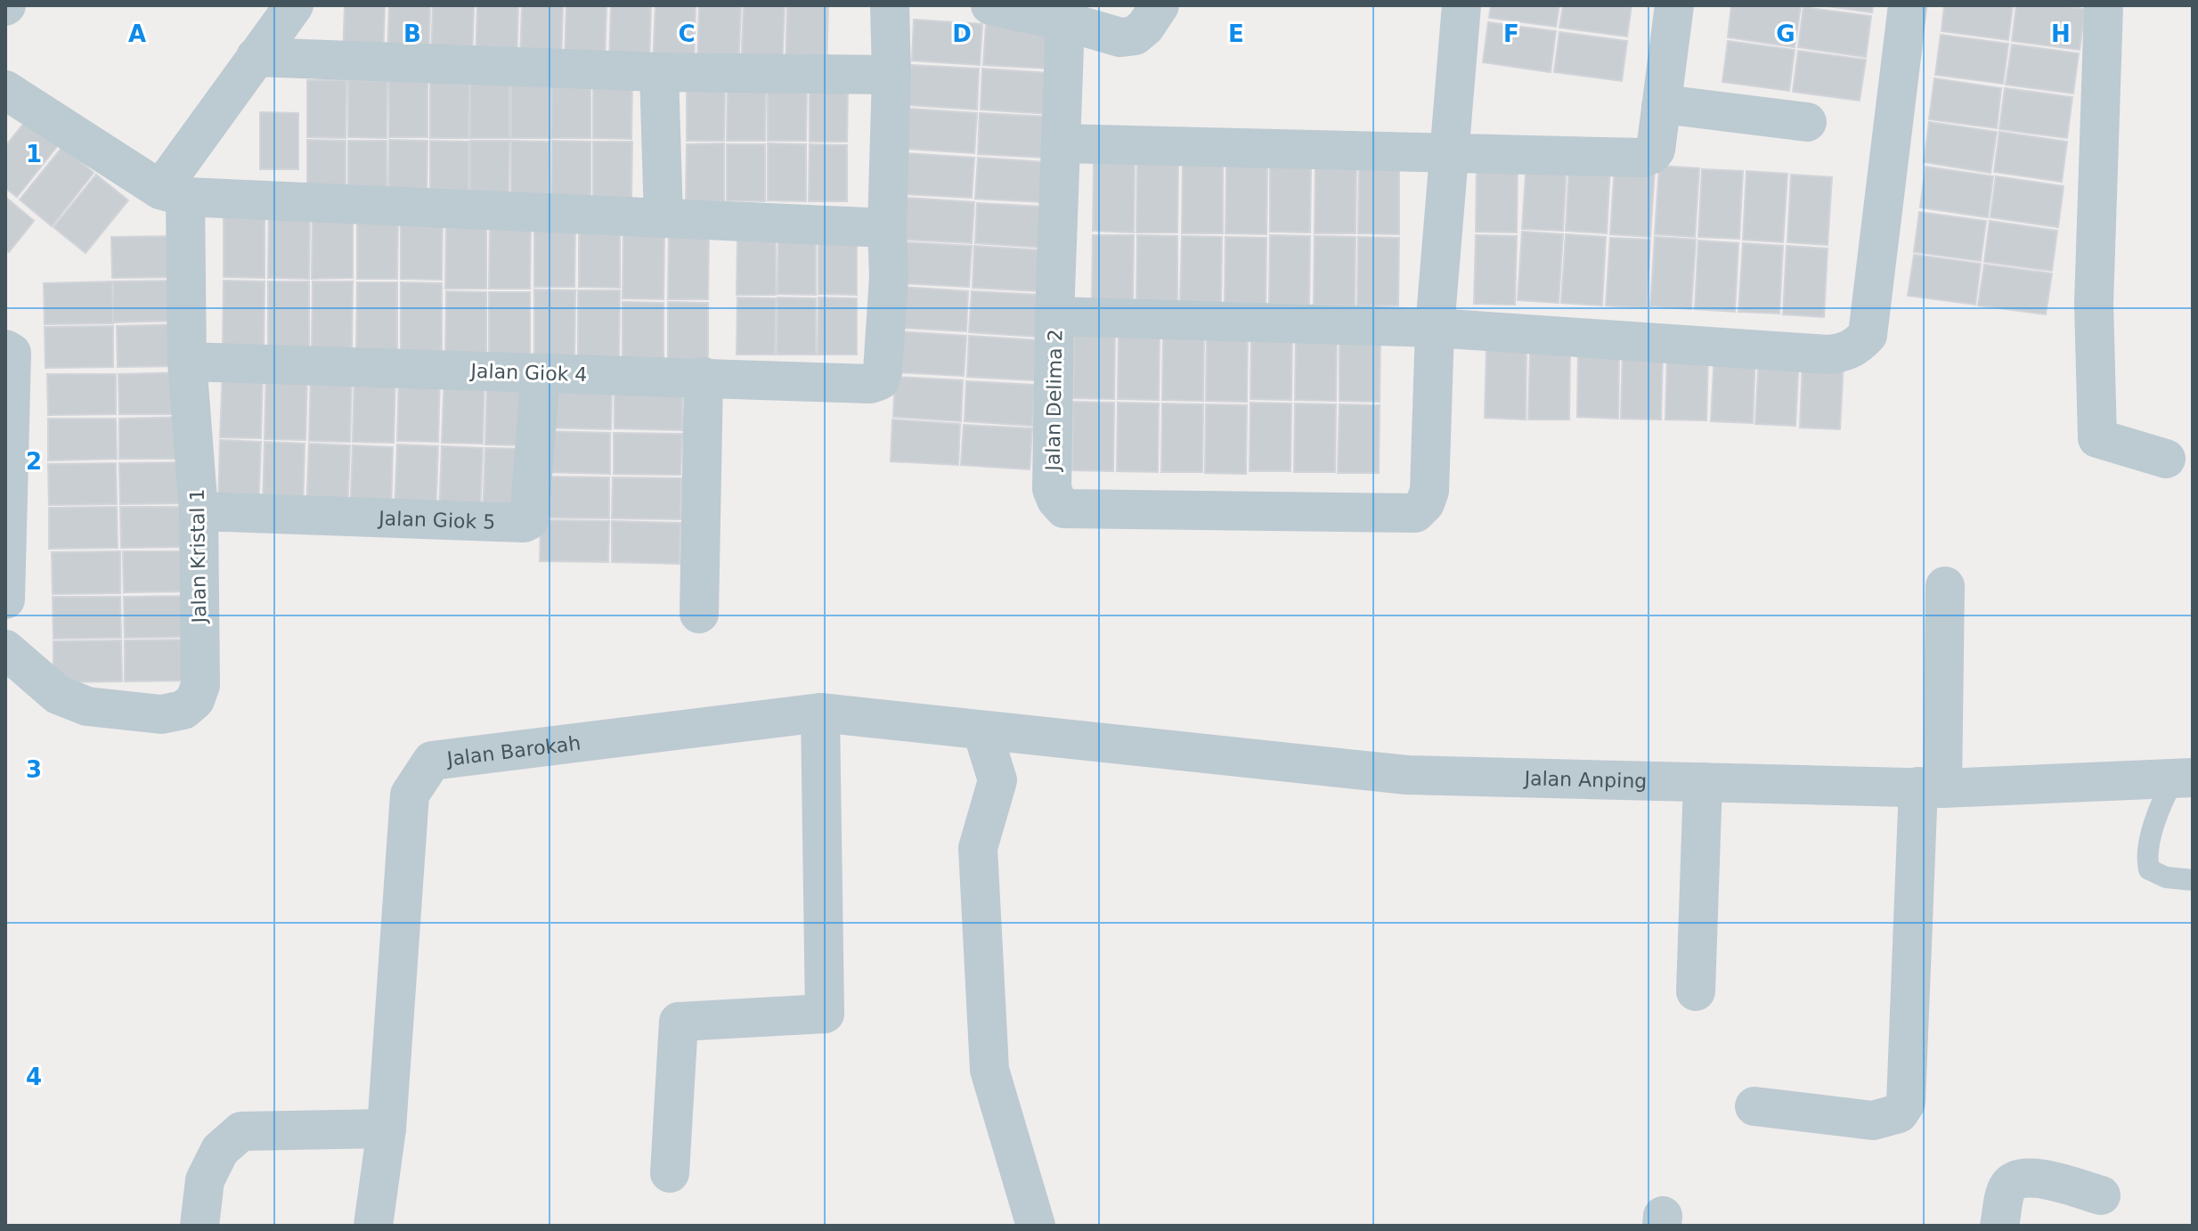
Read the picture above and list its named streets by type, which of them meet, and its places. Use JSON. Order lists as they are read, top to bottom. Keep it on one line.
{"streets":{"street":["Jalan Giok 4","Jalan Delima 2","Jalan Giok 5","Jalan Kristal 1","Jalan Barokah","Jalan Anping"]},"crossings":[["Jalan Giok 4","Jalan Giok 5"],["Jalan Giok 4","Jalan Kristal 1"],["Jalan Giok 5","Jalan Kristal 1"],["Jalan Barokah","Jalan Anping"]],"grid":{"columns":["A","B","C","D","E","F","G","H"],"rows":["1","2","3","4"]}}
